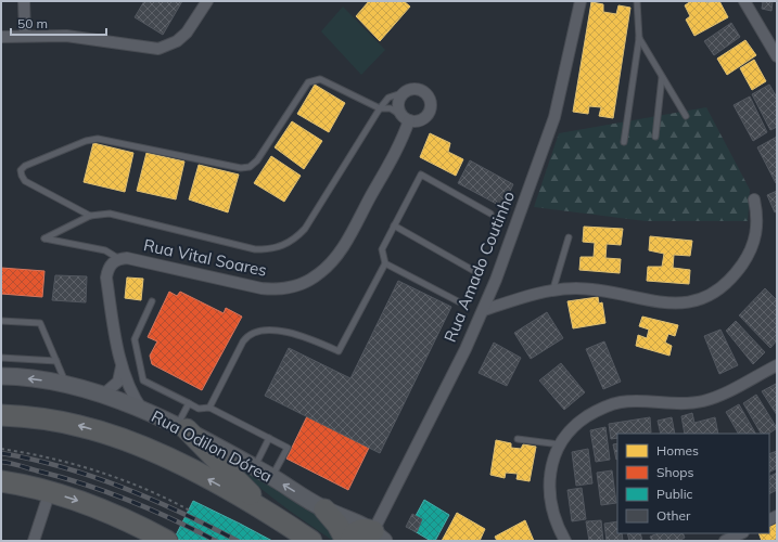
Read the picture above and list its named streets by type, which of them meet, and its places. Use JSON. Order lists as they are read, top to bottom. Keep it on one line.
{"streets":{"street":["Rua Vital Soares","Rua Amado Coutinho","Rua Odilon Dórea"]},"crossings":[["Rua Vital Soares","Rua Odilon Dórea"],["Rua Amado Coutinho","Rua Odilon Dórea"]],"legend":["Homes","Shops","Public","Other"],"scale_bar":"50 m"}
